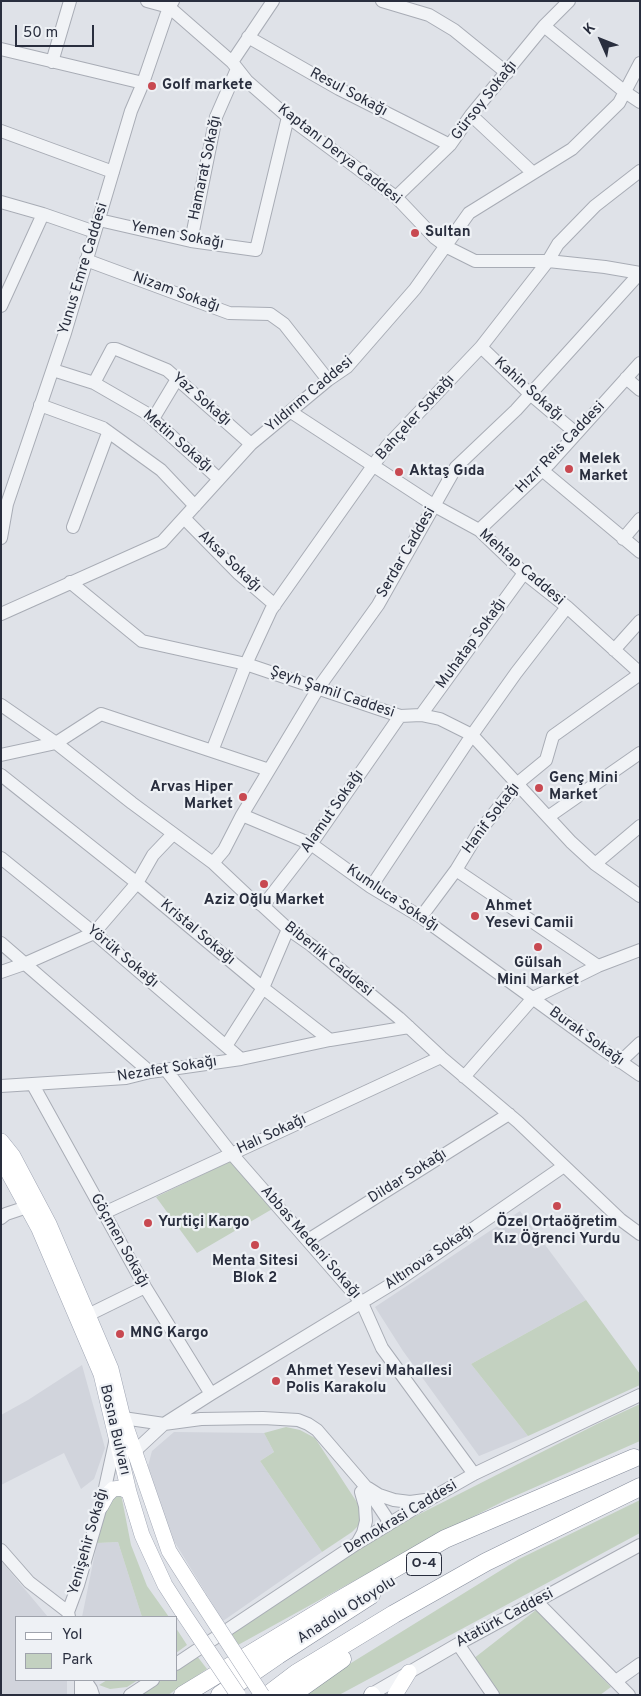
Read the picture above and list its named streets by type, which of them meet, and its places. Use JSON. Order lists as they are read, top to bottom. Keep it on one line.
{"streets":{"highway":["O-4","Anadolu Otoyolu"],"main road":["Bosna Bulvarı"],"street":["Resul Sokağı","Gürsoy Sokağı","Kaptanı Derya Caddesi","Hamarat Sokağı","Yemen Sokağı","Yunus Emre Caddesi","Nizam Sokağı","Kahin Sokağı","Yıldırım Caddesi","Yaz Sokağı","Bahçeler Sokağı","Metin Sokağı","Hızır Reis Caddesi","Serdar Caddesi","Aksa Sokağı","Mehtap Caddesi","Muhatap Sokağı","Şeyh Şamil Caddesi","Alamut Sokağı","Hanif Sokağı","Kumluca Sokağı","Kristal Sokağı","Yörük Sokağı","Biberlik Caddesi","Burak Sokağı","Nezafet Sokağı","Halı Sokağı","Dildar Sokağı","Göçmen Sokağı","Abbas Medeni Sokağı","Altınova Sokağı","Demokrasi Caddesi","Yenişehir Sokağı","Atatürk Caddesi"]},"crossings":[["Resul Sokağı","Gürsoy Sokağı"],["Resul Sokağı","Hamarat Sokağı"],["Gürsoy Sokağı","Kaptanı Derya Caddesi"],["Kaptanı Derya Caddesi","Hamarat Sokağı"],["Kaptanı Derya Caddesi","Yemen Sokağı"],["Kaptanı Derya Caddesi","Yunus Emre Caddesi"],["Kaptanı Derya Caddesi","Yıldırım Caddesi"],["Kaptanı Derya Caddesi","Bahçeler Sokağı"],["Kaptanı Derya Caddesi","Serdar Caddesi"],["Hamarat Sokağı","Yemen Sokağı"],["Yemen Sokağı","Yunus Emre Caddesi"],["Yunus Emre Caddesi","Nizam Sokağı"],["Yunus Emre Caddesi","Metin Sokağı"],["Nizam Sokağı","Yıldırım Caddesi"],["Kahin Sokağı","Bahçeler Sokağı"],["Kahin Sokağı","Hızır Reis Caddesi"],["Kahin Sokağı","Serdar Caddesi"],["Yıldırım Caddesi","Yaz Sokağı"],["Yıldırım Caddesi","Metin Sokağı"],["Yıldırım Caddesi","Aksa Sokağı"],["Yıldırım Caddesi","Mehtap Caddesi"],["Yıldırım Caddesi","Şeyh Şamil Caddesi"],["Yaz Sokağı","Metin Sokağı"],["Bahçeler Sokağı","Aksa Sokağı"],["Bahçeler Sokağı","Mehtap Caddesi"],["Bahçeler Sokağı","Şeyh Şamil Caddesi"],["Hızır Reis Caddesi","Mehtap Caddesi"],["Serdar Caddesi","Mehtap Caddesi"],["Serdar Caddesi","Şeyh Şamil Caddesi"],["Serdar Caddesi","Kumluca Sokağı"],["Serdar Caddesi","Biberlik Caddesi"],["Mehtap Caddesi","Muhatap Sokağı"],["Mehtap Caddesi","Hanif Sokağı"],["Muhatap Sokağı","Şeyh Şamil Caddesi"],["Şeyh Şamil Caddesi","Alamut Sokağı"],["Şeyh Şamil Caddesi","Hanif Sokağı"],["Alamut Sokağı","Kumluca Sokağı"],["Alamut Sokağı","Biberlik Caddesi"],["Hanif Sokağı","Kumluca Sokağı"],["Kumluca Sokağı","Burak Sokağı"],["Kristal Sokağı","Nezafet Sokağı"],["Yörük Sokağı","Nezafet Sokağı"],["Biberlik Caddesi","Halı Sokağı"],["Biberlik Caddesi","Dildar Sokağı"],["Biberlik Caddesi","Altınova Sokağı"],["Nezafet Sokağı","Göçmen Sokağı"],["Nezafet Sokağı","Abbas Medeni Sokağı"],["Halı Sokağı","Göçmen Sokağı"],["Halı Sokağı","Abbas Medeni Sokağı"],["Dildar Sokağı","Abbas Medeni Sokağı"],["Göçmen Sokağı","Altınova Sokağı"],["Abbas Medeni Sokağı","Altınova Sokağı"],["Abbas Medeni Sokağı","Demokrasi Caddesi"],["Altınova Sokağı","Bosna Bulvarı"],["Bosna Bulvarı","Yenişehir Sokağı"]],"places":["Golf markete","Sultan","Melek Market","Aktaş Gıda","Genç Mini Market","Arvas Hiper Market","Aziz Oğlu Market","Ahmet Yesevi Camii","Gülsah Mini Market","Özel Ortaöğretim Kız Öğrenci Yurdu","Yurtiçi Kargo","Menta Sitesi Blok 2","MNG Kargo","Ahmet Yesevi Mahallesi Polis Karakolu"],"legend":["Yol","Park"],"scale_bar":"50 m","north":"top left"}
